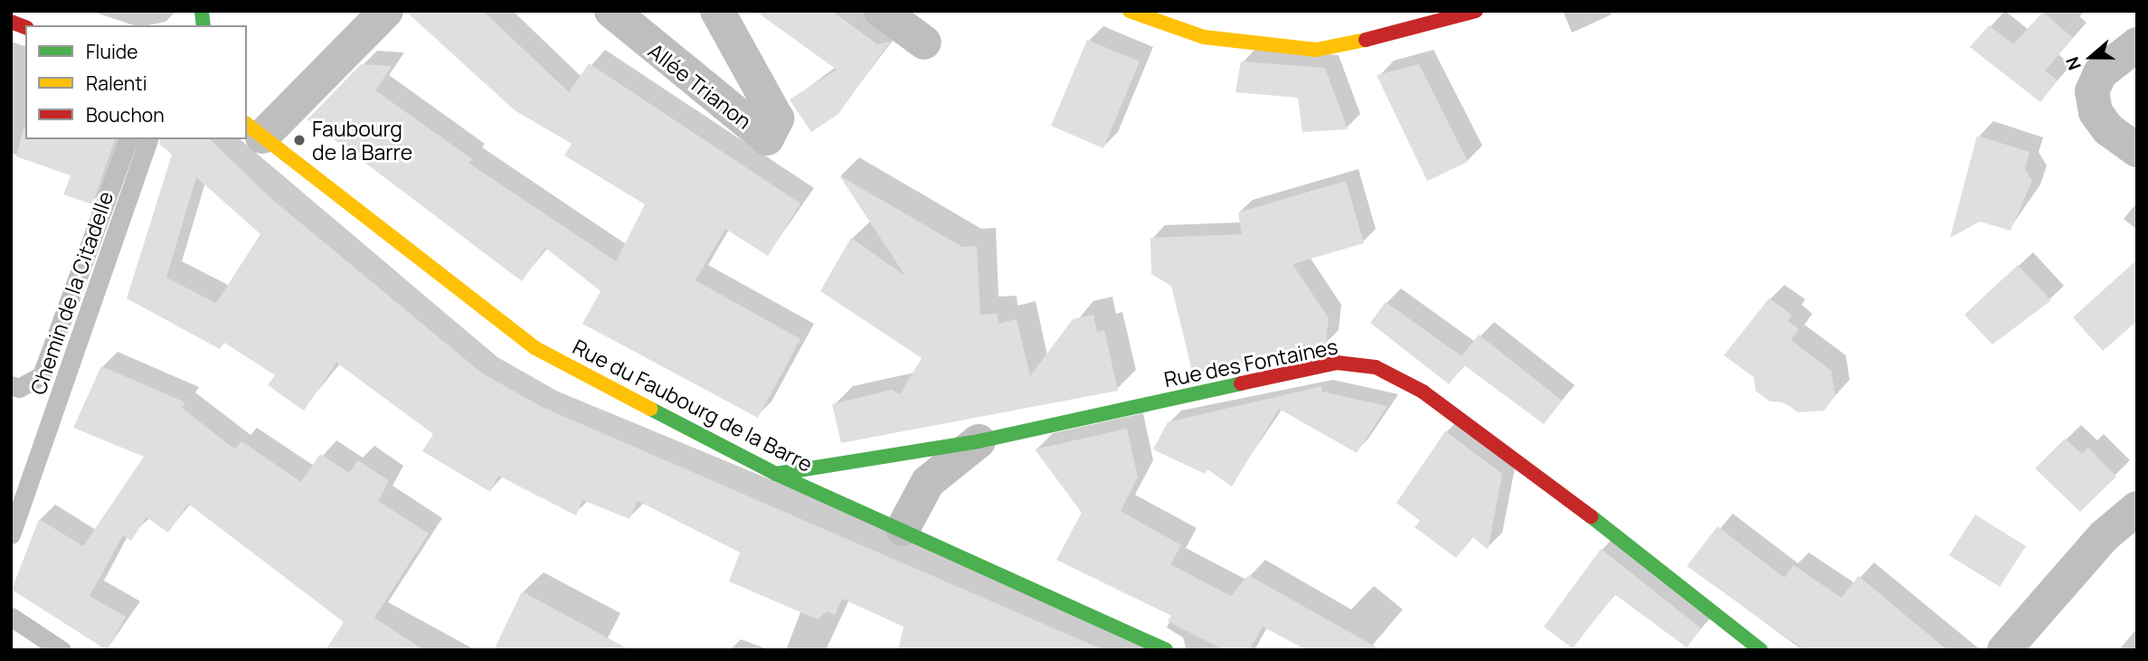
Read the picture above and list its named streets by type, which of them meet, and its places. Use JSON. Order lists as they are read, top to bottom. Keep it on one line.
{"streets":{"street":["Allée Trianon","Rue des Fontaines","Rue du Faubourg de la Barre"],"lane":["Chemin de la Citadelle"]},"crossings":[["Rue des Fontaines","Rue du Faubourg de la Barre"]],"places":["Faubourg de la Barre"],"legend":["Fluide","Ralenti","Bouchon"],"north":"left"}
